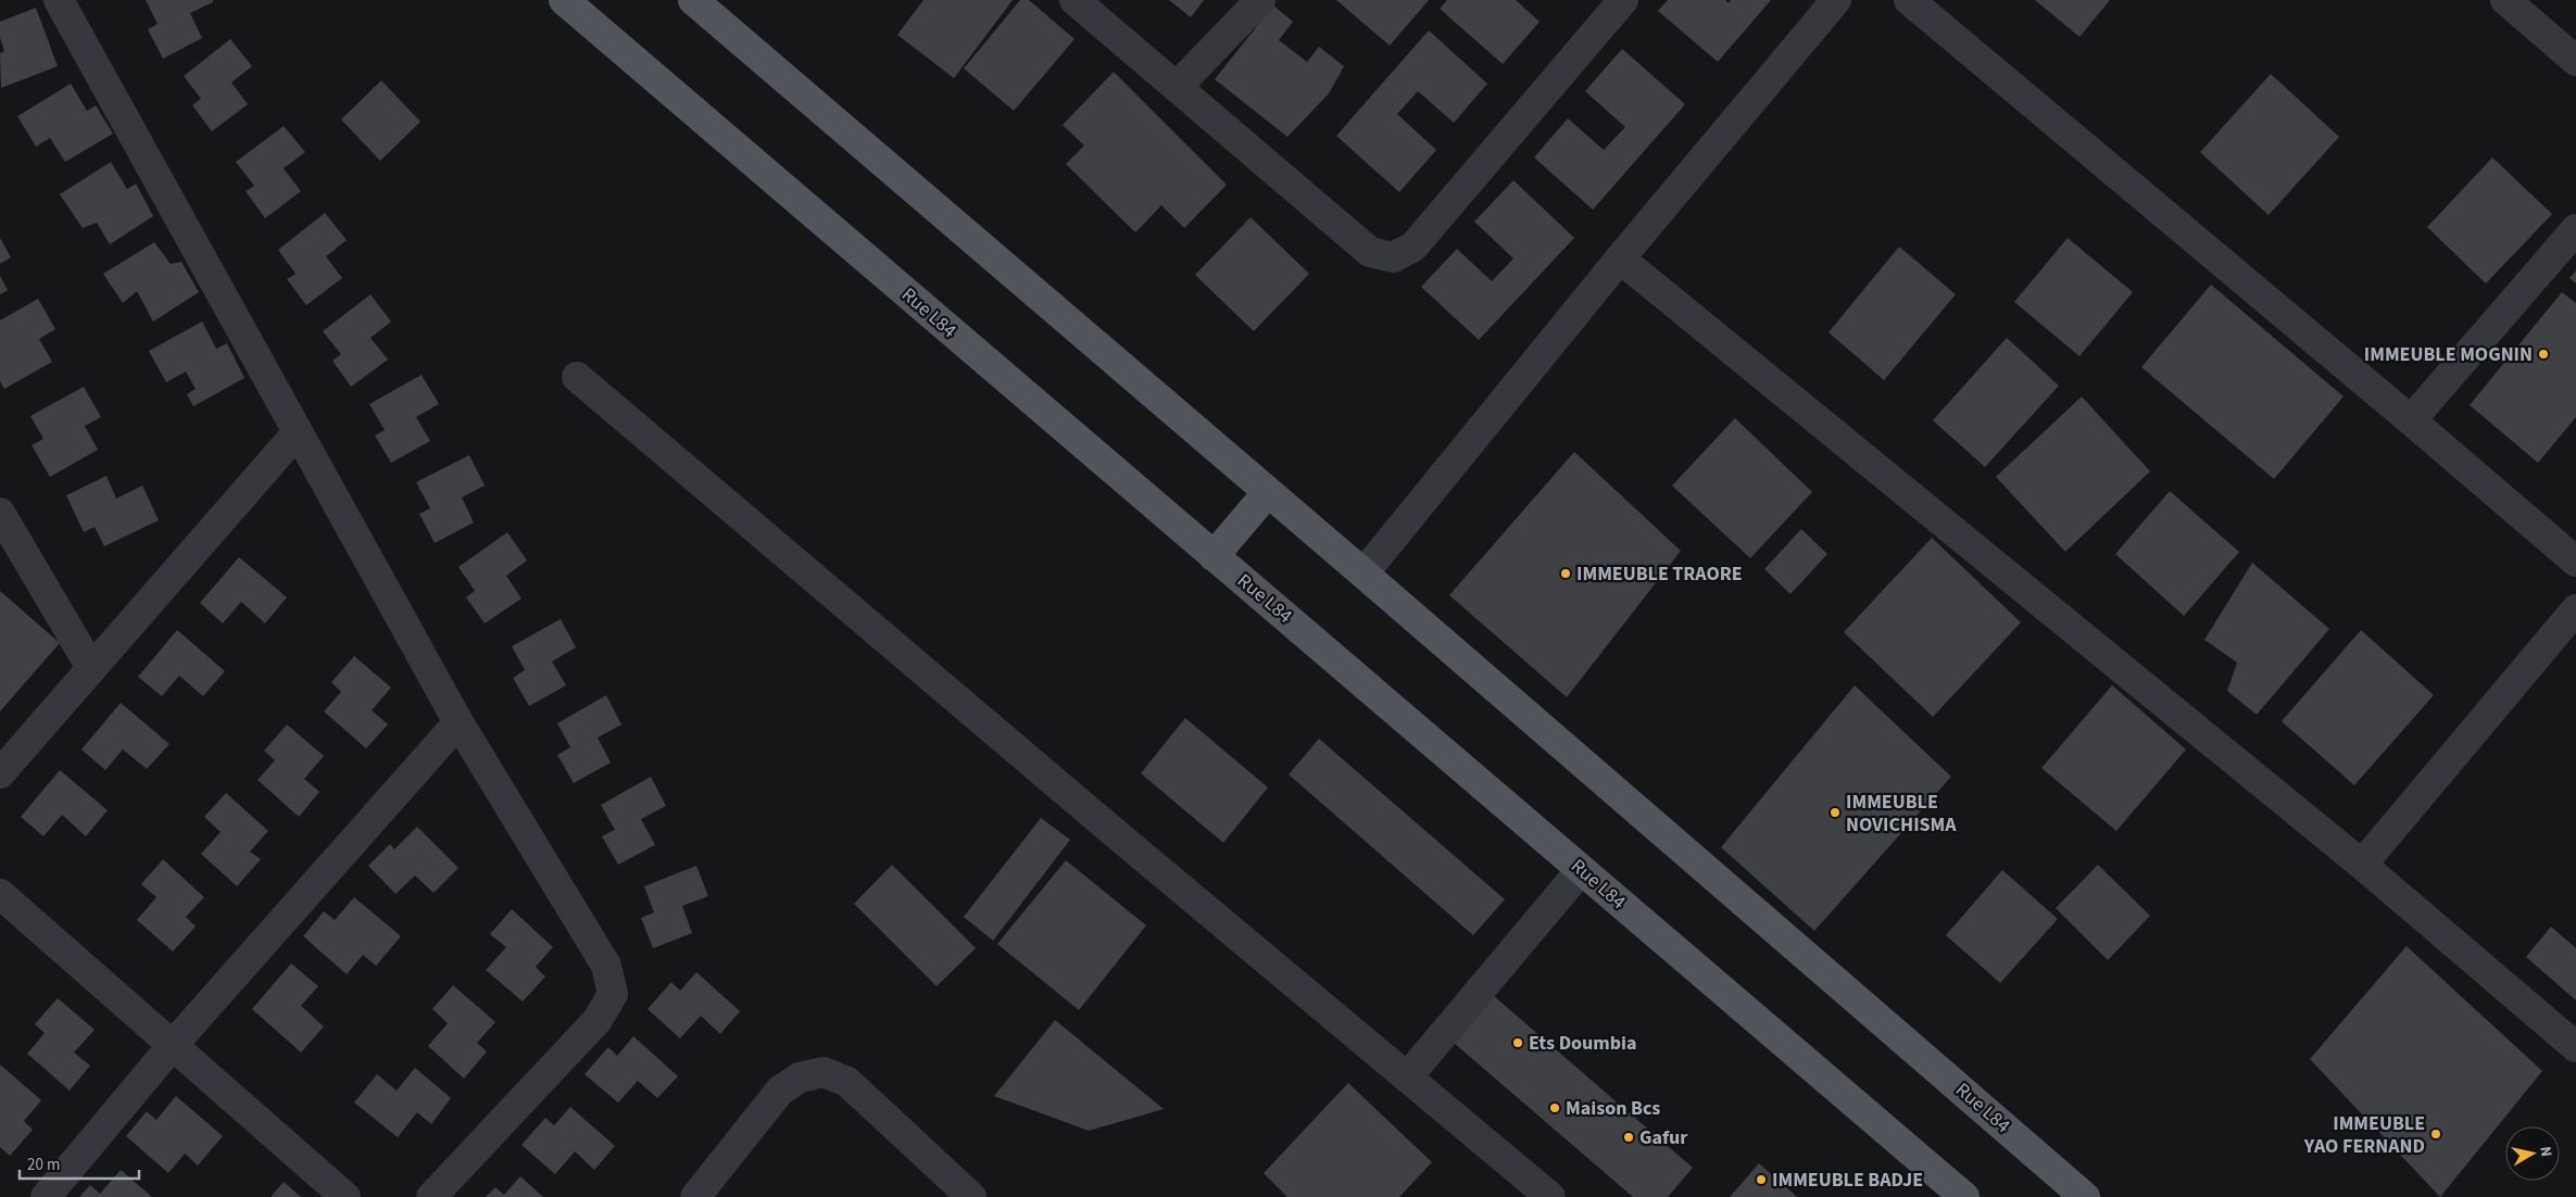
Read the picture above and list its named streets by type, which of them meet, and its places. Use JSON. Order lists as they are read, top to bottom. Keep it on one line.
{"streets":{"main road":["Rue L84"]},"places":["IMMEUBLE MOGNIN","IMMEUBLE TRAORE","IMMEUBLE NOVICHISMA","Ets Doumbia","Maison Bcs","IMMEUBLE YAO FERNAND","Gafur","IMMEUBLE BADJE"],"scale_bar":"20 m","north":"right"}
